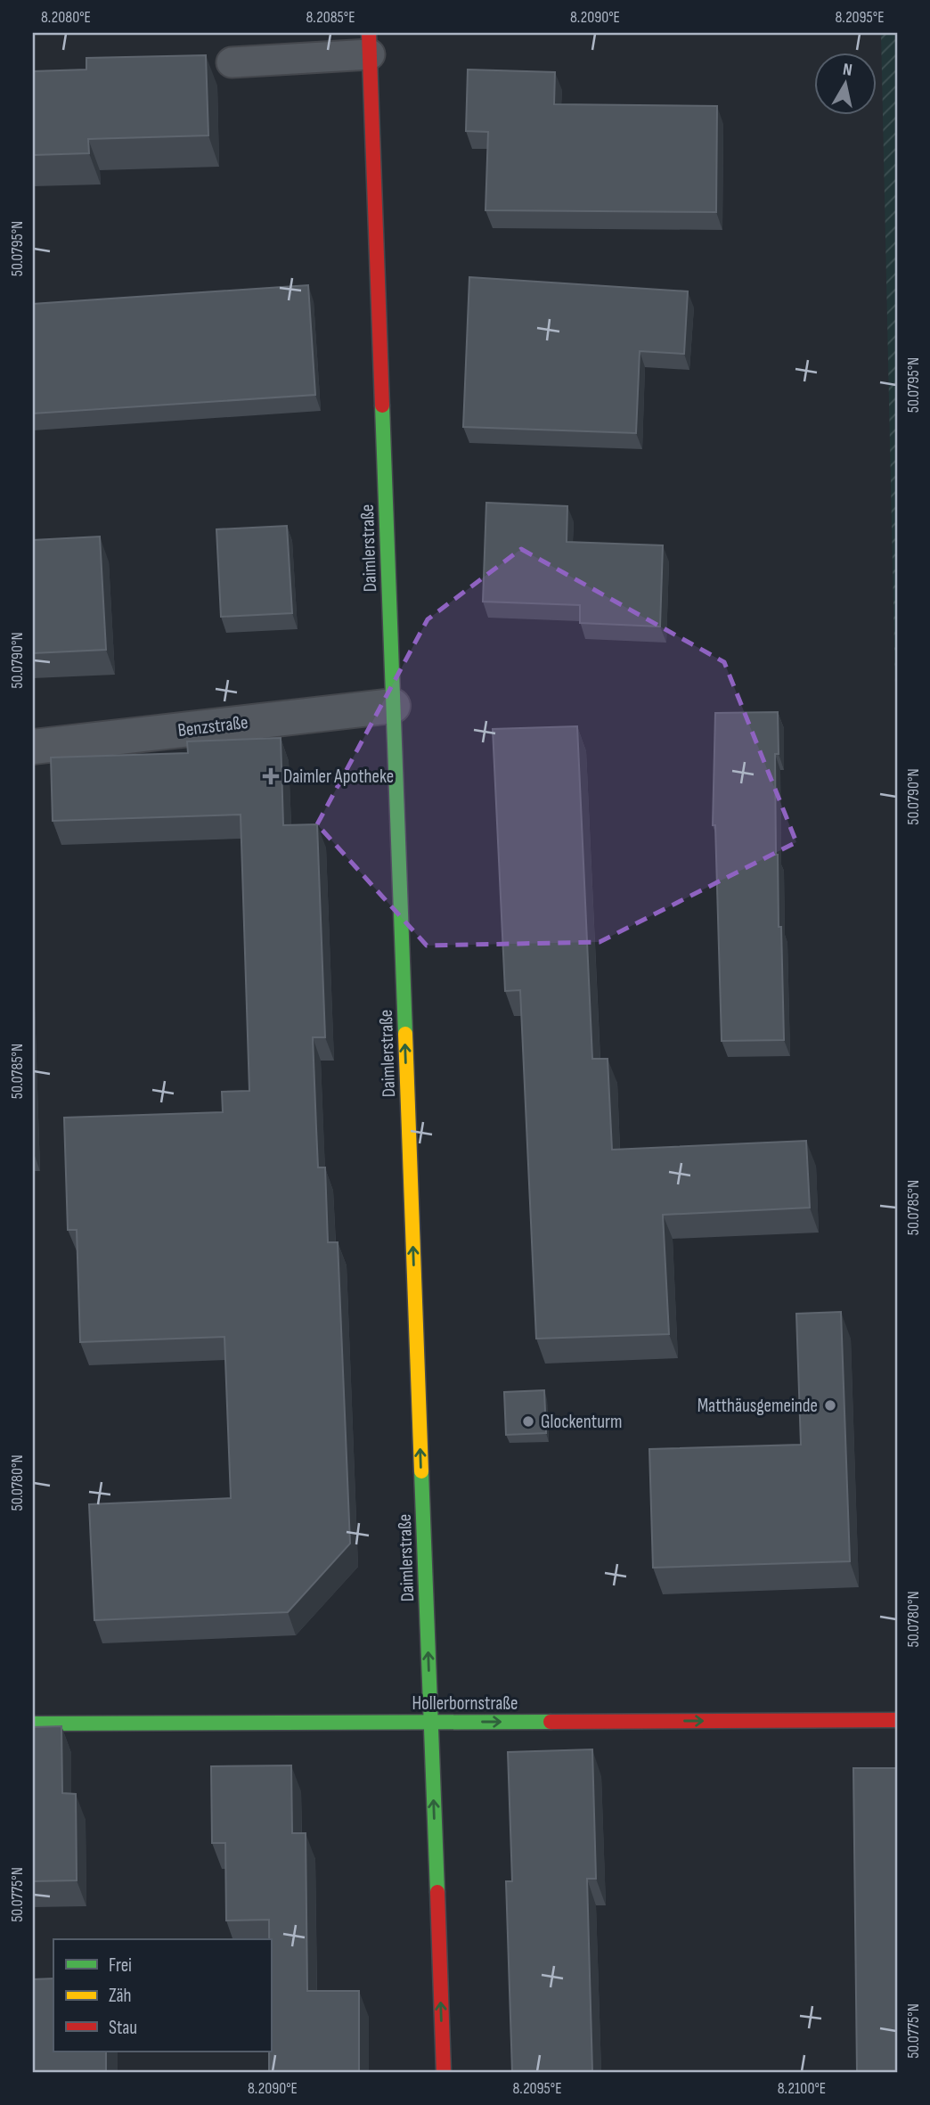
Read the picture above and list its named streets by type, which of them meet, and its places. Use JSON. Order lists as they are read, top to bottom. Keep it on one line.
{"streets":{"street":["Daimlerstraße","Benzstraße","Hollerbornstraße"]},"crossings":[["Daimlerstraße","Benzstraße"],["Daimlerstraße","Hollerbornstraße"]],"one_way":["Daimlerstraße","Hollerbornstraße"],"places":{"health":["Daimler Apotheke"],"other":["Matthäusgemeinde","Glockenturm"]},"legend":["Frei","Zäh","Stau"],"north":"top","coordinates":["8.2080°E","8.2085°E","8.2090°E","8.2095°E","50.0795°N","50.0790°N","50.0785°N","50.0780°N","50.0775°N","8.2100°E"]}
